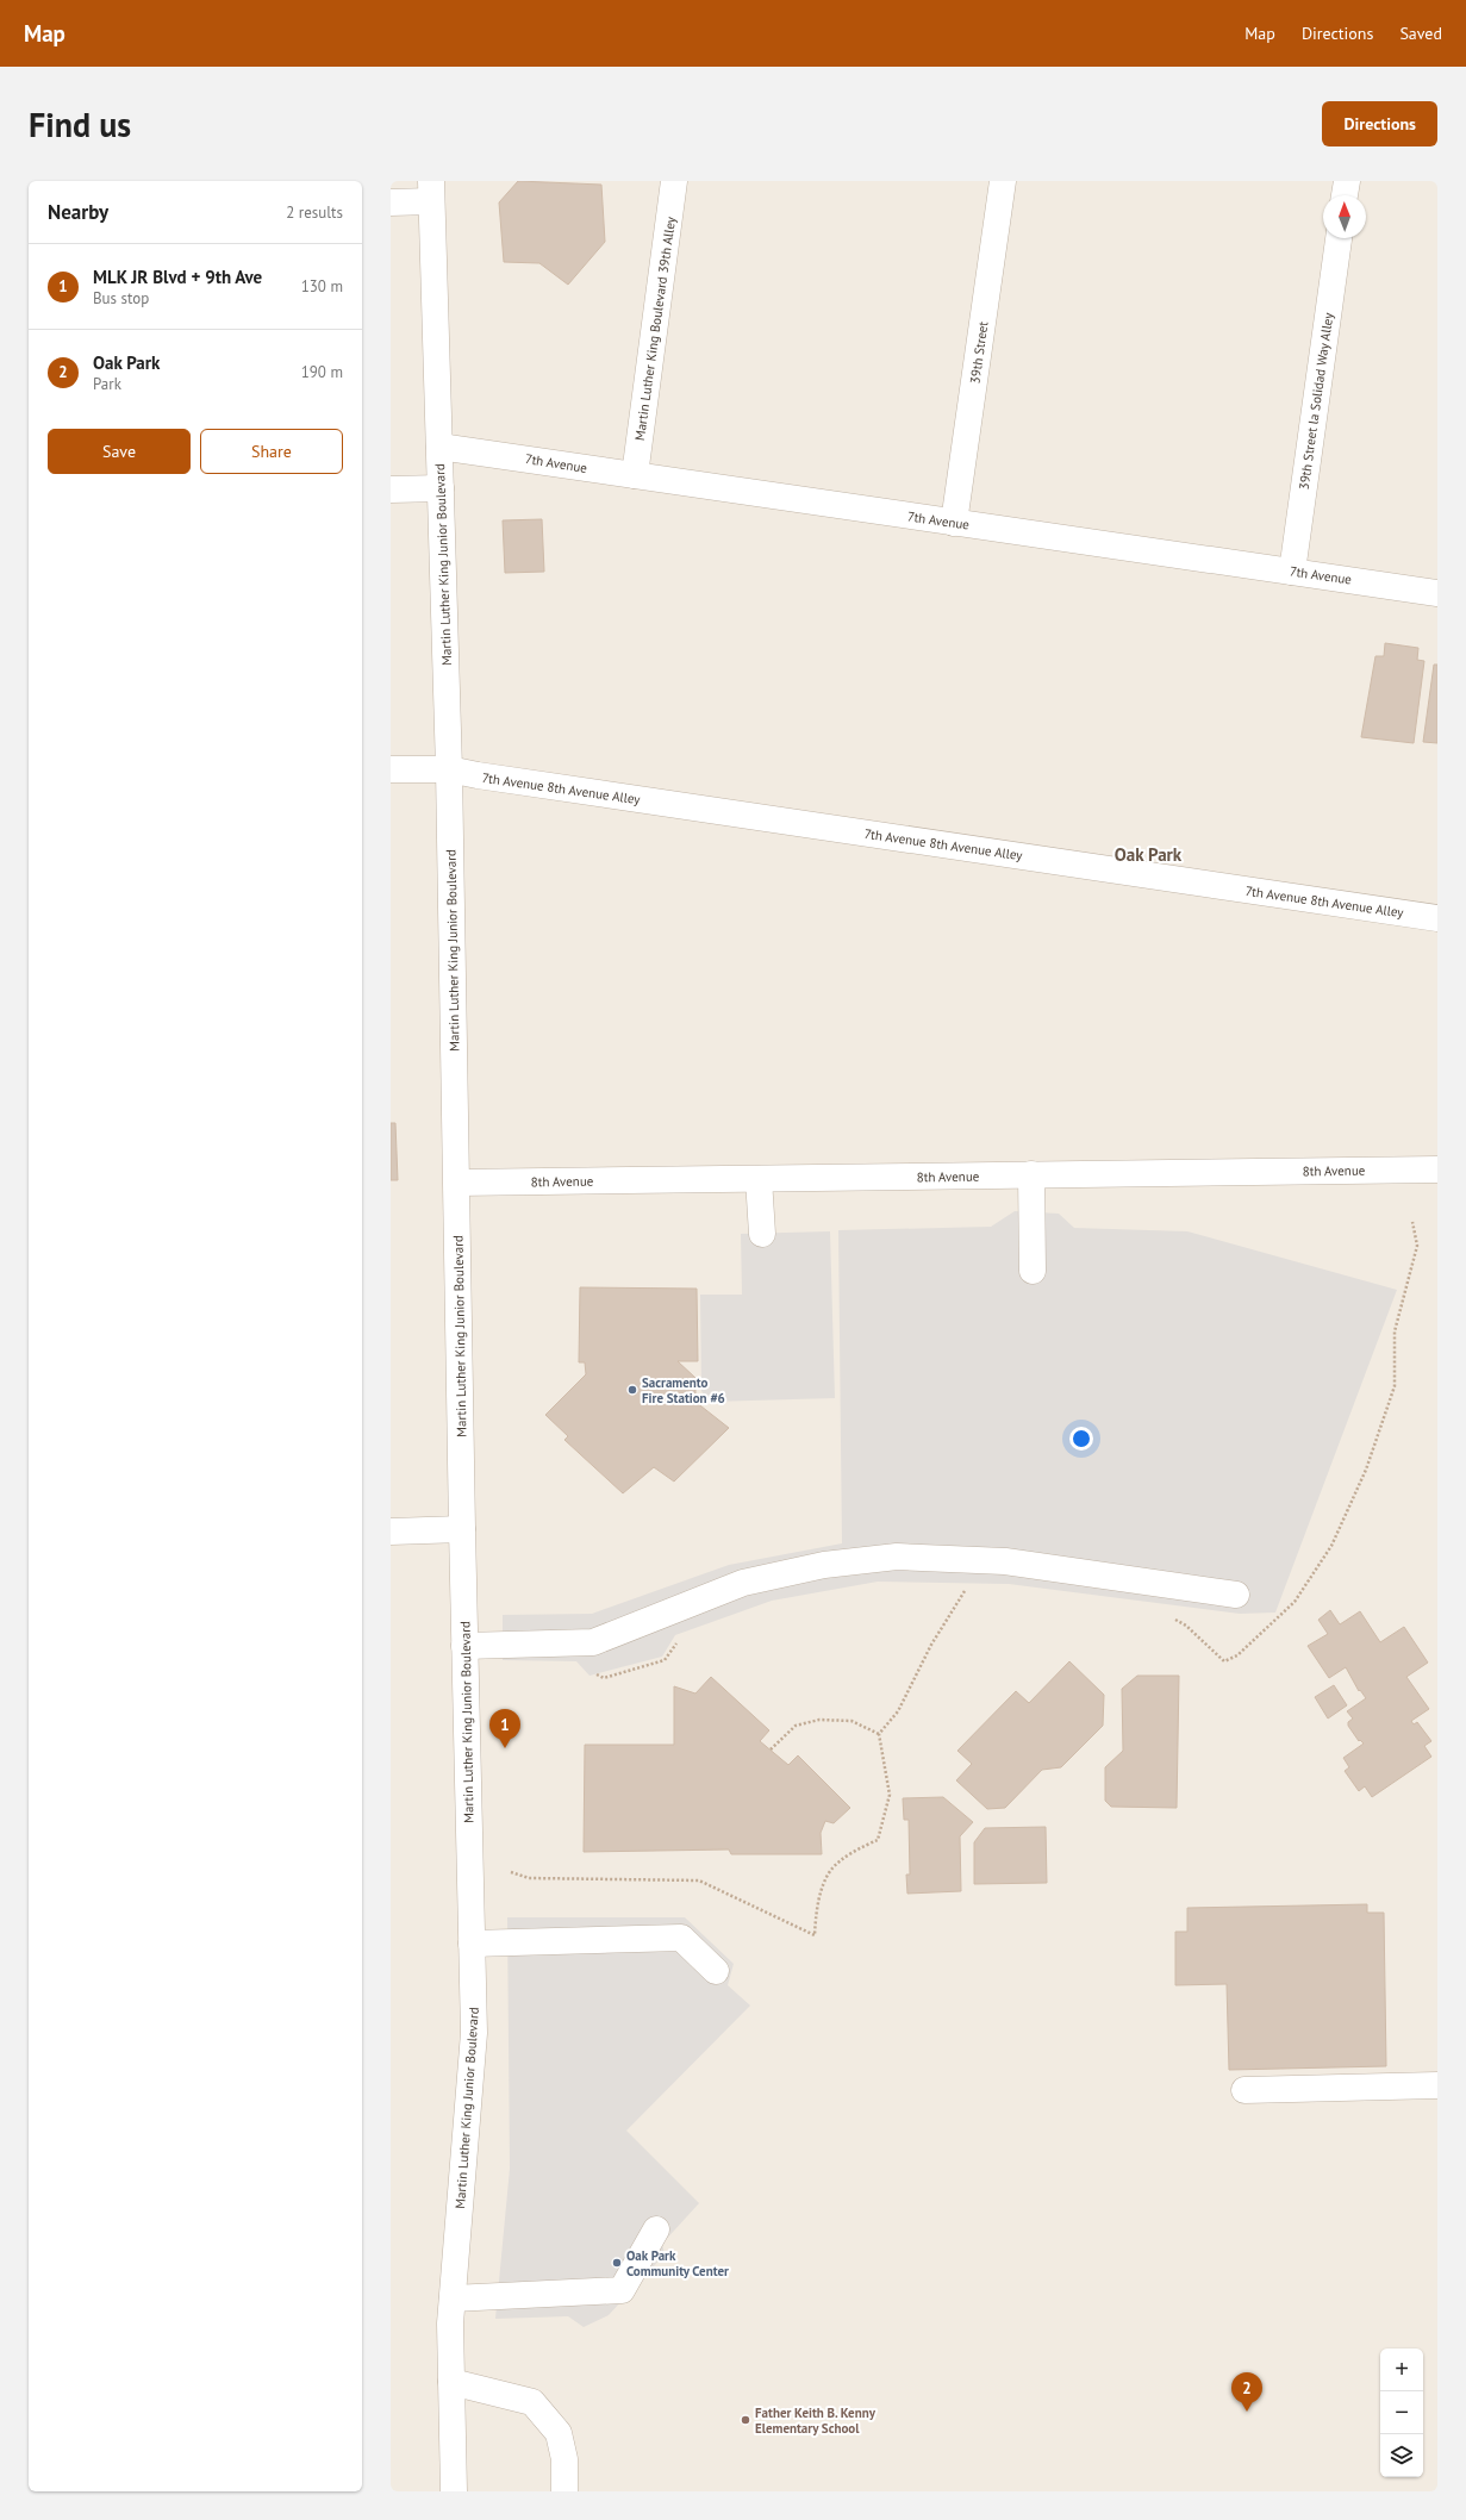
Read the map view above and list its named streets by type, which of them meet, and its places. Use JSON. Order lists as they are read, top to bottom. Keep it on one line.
{"streets":{"street":["Martin Luther King Boulevard 39th Alley","39th Street","39th Street la Solidad Way Alley","7th Avenue","Martin Luther King Junior Boulevard","7th Avenue 8th Avenue Alley","8th Avenue"]},"crossings":[["Martin Luther King Boulevard 39th Alley","7th Avenue"],["39th Street","7th Avenue"],["39th Street la Solidad Way Alley","7th Avenue"],["7th Avenue","Martin Luther King Junior Boulevard"],["Martin Luther King Junior Boulevard","7th Avenue 8th Avenue Alley"],["Martin Luther King Junior Boulevard","8th Avenue"]],"districts":["Oak Park"],"places":["Sacramento Fire Station #6","Oak Park Community Center","Father Keith B. Kenny Elementary School"],"north":"top","page":{"header":"Map","nav":["Map","Directions","Saved"],"buttons":["Directions",["Save","Share"]],"title":"Find us","heading":["Nearby","2 results"],"list":[{"mark":"1","name":"MLK JR Blvd + 9th Ave","note":"Bus stop","value":"130 m"},{"mark":"2","name":"Oak Park","note":"Park","value":"190 m"}],"pins":["1","2"],"map_buttons":["+","−"]}}
